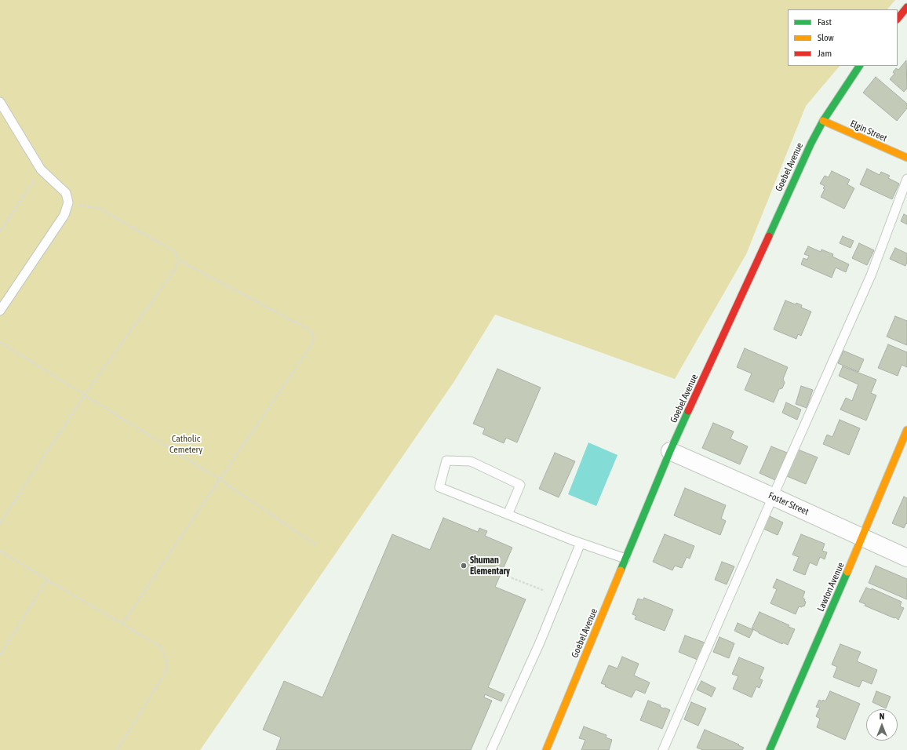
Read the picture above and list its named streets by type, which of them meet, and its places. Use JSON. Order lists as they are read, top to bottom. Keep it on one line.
{"streets":{"street":["Elgin Street","Goebel Avenue","Foster Street","Lawton Avenue"]},"crossings":[["Elgin Street","Goebel Avenue"],["Goebel Avenue","Foster Street"],["Foster Street","Lawton Avenue"]],"parks":["Catholic Cemetery"],"places":["Shuman Elementary"],"legend":["Fast","Slow","Jam"],"north":"top"}
